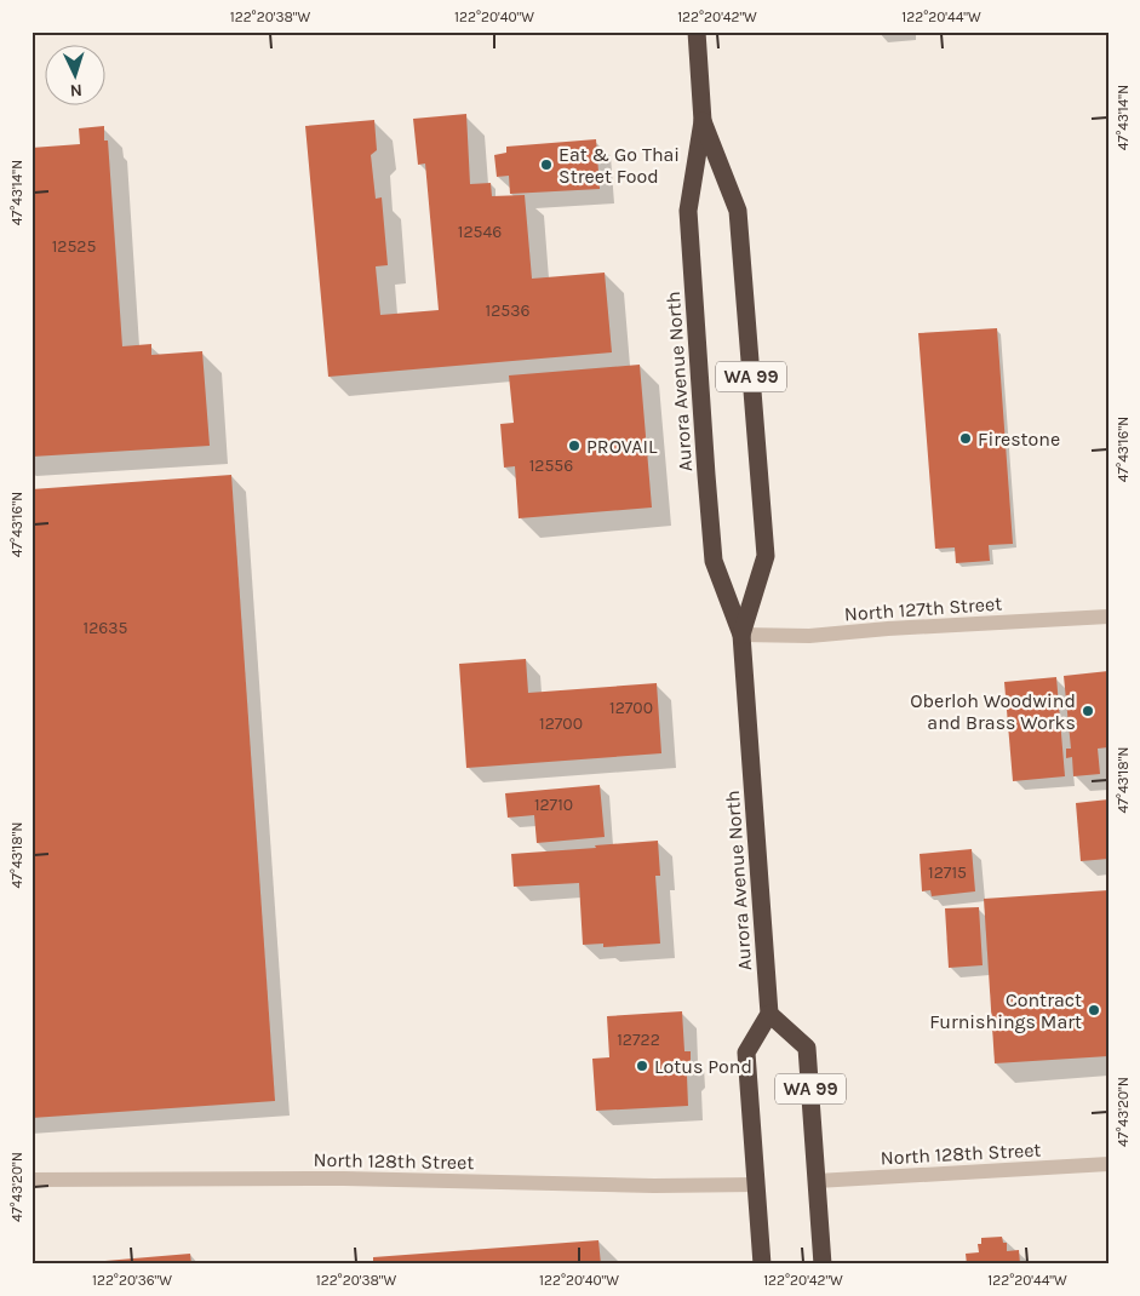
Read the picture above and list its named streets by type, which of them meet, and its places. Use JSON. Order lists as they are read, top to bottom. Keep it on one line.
{"streets":{"highway":["WA 99","Aurora Avenue North"],"street":["North 127th Street","North 128th Street"]},"crossings":[["WA 99","Aurora Avenue North"],["WA 99","North 128th Street"],["Aurora Avenue North","North 127th Street"]],"places":["Eat & Go Thai Street Food","Firestone","PROVAIL","Oberloh Woodwind and Brass Works","Contract Furnishings Mart","Lotus Pond"],"house_numbers":["12546","12525","12536","12556","12635","12700","12700","12710","12715","12722"],"north":"bottom","coordinates":["122°20'38\"W","122°20'40\"W","122°20'42\"W","122°20'44\"W","47°43'14\"N","47°43'16\"N","47°43'18\"N","47°43'20\"N","122°20'36\"W"]}
